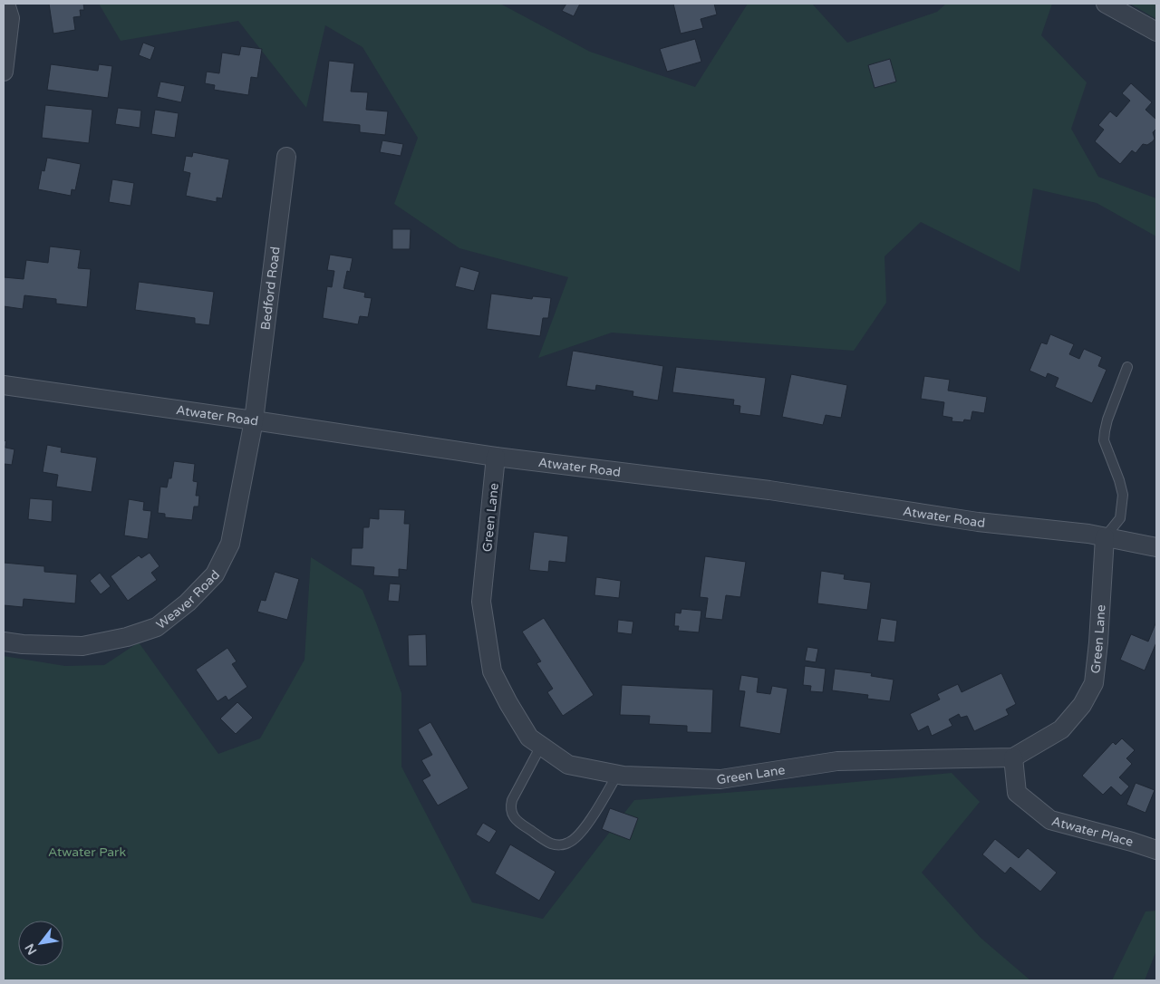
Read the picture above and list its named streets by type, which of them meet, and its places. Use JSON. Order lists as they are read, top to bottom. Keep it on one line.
{"streets":{"street":["Bedford Road","Atwater Road","Green Lane","Weaver Road","Atwater Place"]},"crossings":[["Bedford Road","Atwater Road"],["Bedford Road","Weaver Road"],["Atwater Road","Green Lane"],["Atwater Road","Weaver Road"],["Green Lane","Atwater Place"]],"parks":["Atwater Park"],"north":"bottom left"}
